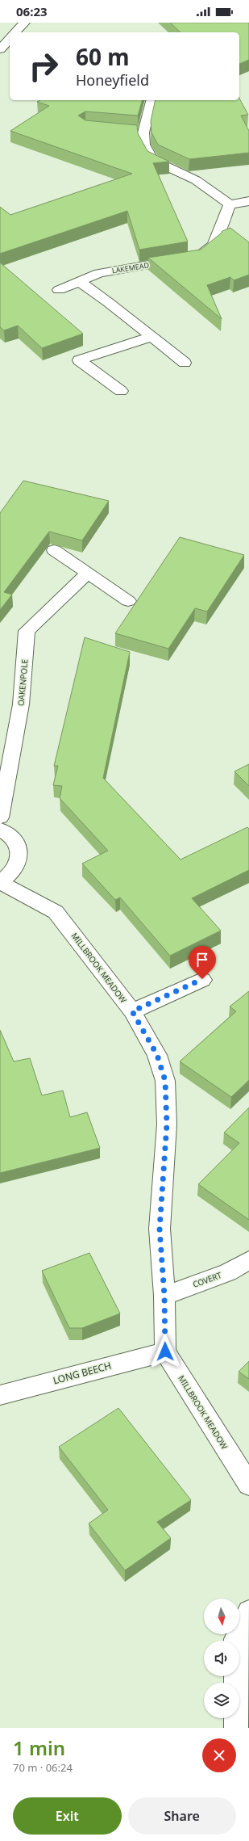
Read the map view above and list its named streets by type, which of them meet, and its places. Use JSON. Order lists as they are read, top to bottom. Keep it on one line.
{"streets":{"street":["LAKEMEAD","OAKENPOLE","MILLBROOK MEADOW","COVERT","LONG BEECH"]},"crossings":[["MILLBROOK MEADOW","COVERT"],["MILLBROOK MEADOW","LONG BEECH"]],"north":"bottom","page":{"status":"06:23","turn":["60 m","Honeyfield"],"heading":["1 min","70 m · 06:24"],"buttons":["Exit","Share"]}}
